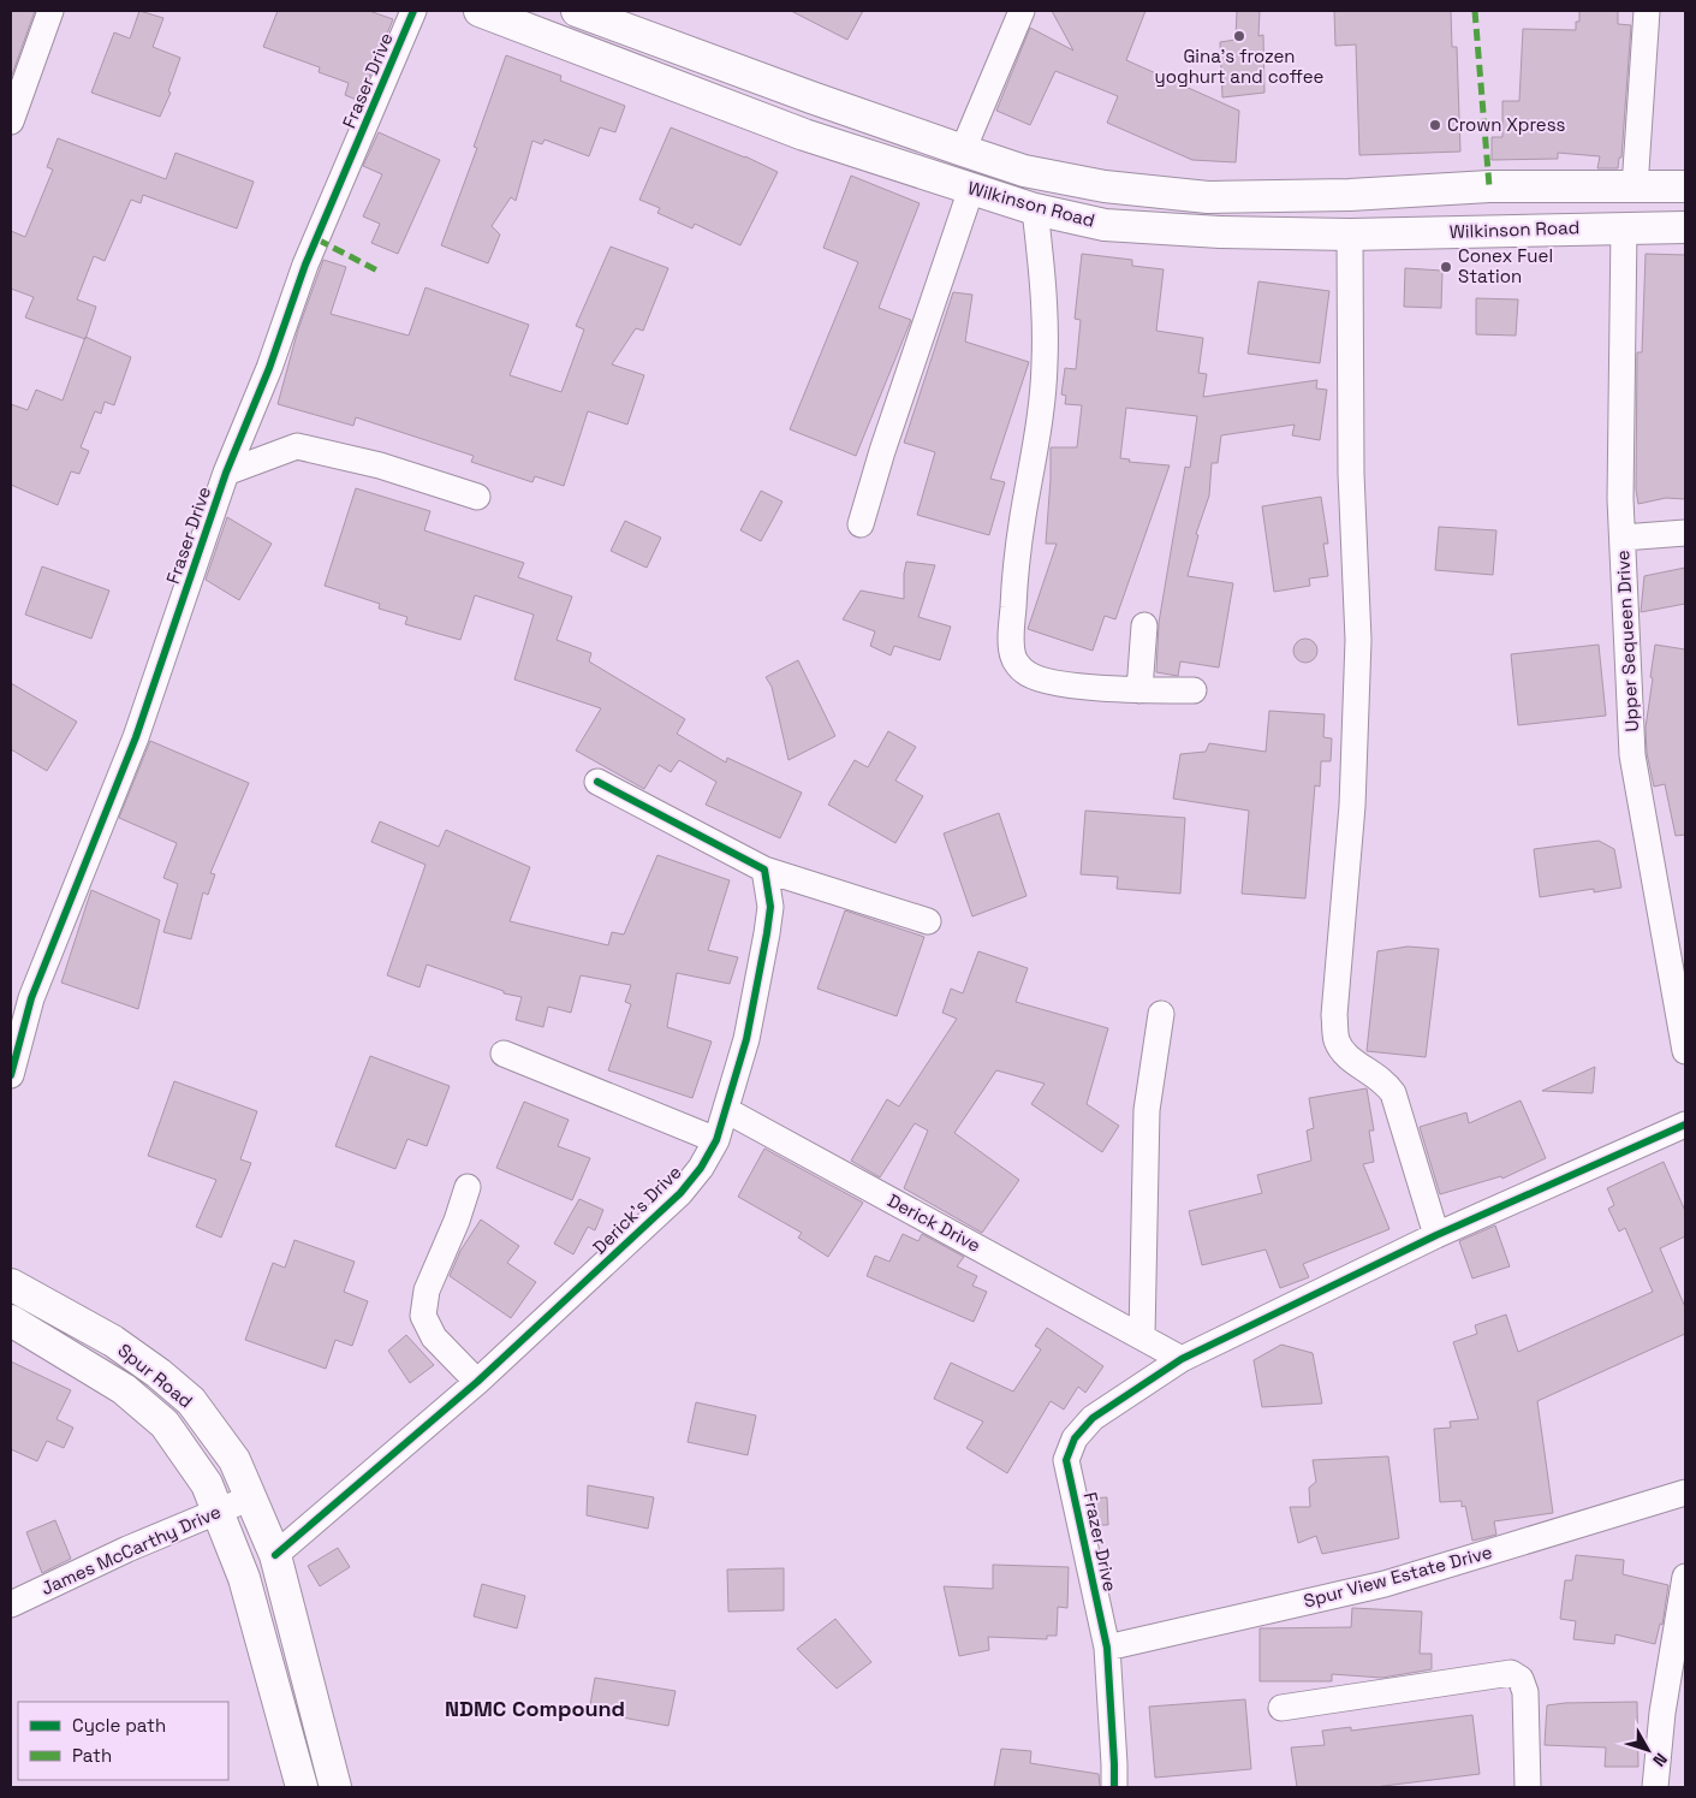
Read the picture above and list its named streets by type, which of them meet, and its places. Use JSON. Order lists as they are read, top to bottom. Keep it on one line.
{"streets":{"main road":["Wilkinson Road","Spur Road"],"street":["Fraser Drive","Upper Sequeen Drive","Derick's Drive","Derick Drive","Frazer Drive","James McCarthy Drive","Spur View Estate Drive"]},"crossings":[["Wilkinson Road","Upper Sequeen Drive"],["Derick's Drive","Derick Drive"],["Derick's Drive","Spur Road"],["Derick Drive","Frazer Drive"],["Spur Road","James McCarthy Drive"],["Frazer Drive","Spur View Estate Drive"]],"districts":["NDMC Compound"],"places":["Gina's frozen yoghurt and coffee","Crown Xpress","Conex Fuel Station"],"legend":["Cycle path","Path"],"north":"bottom right"}
